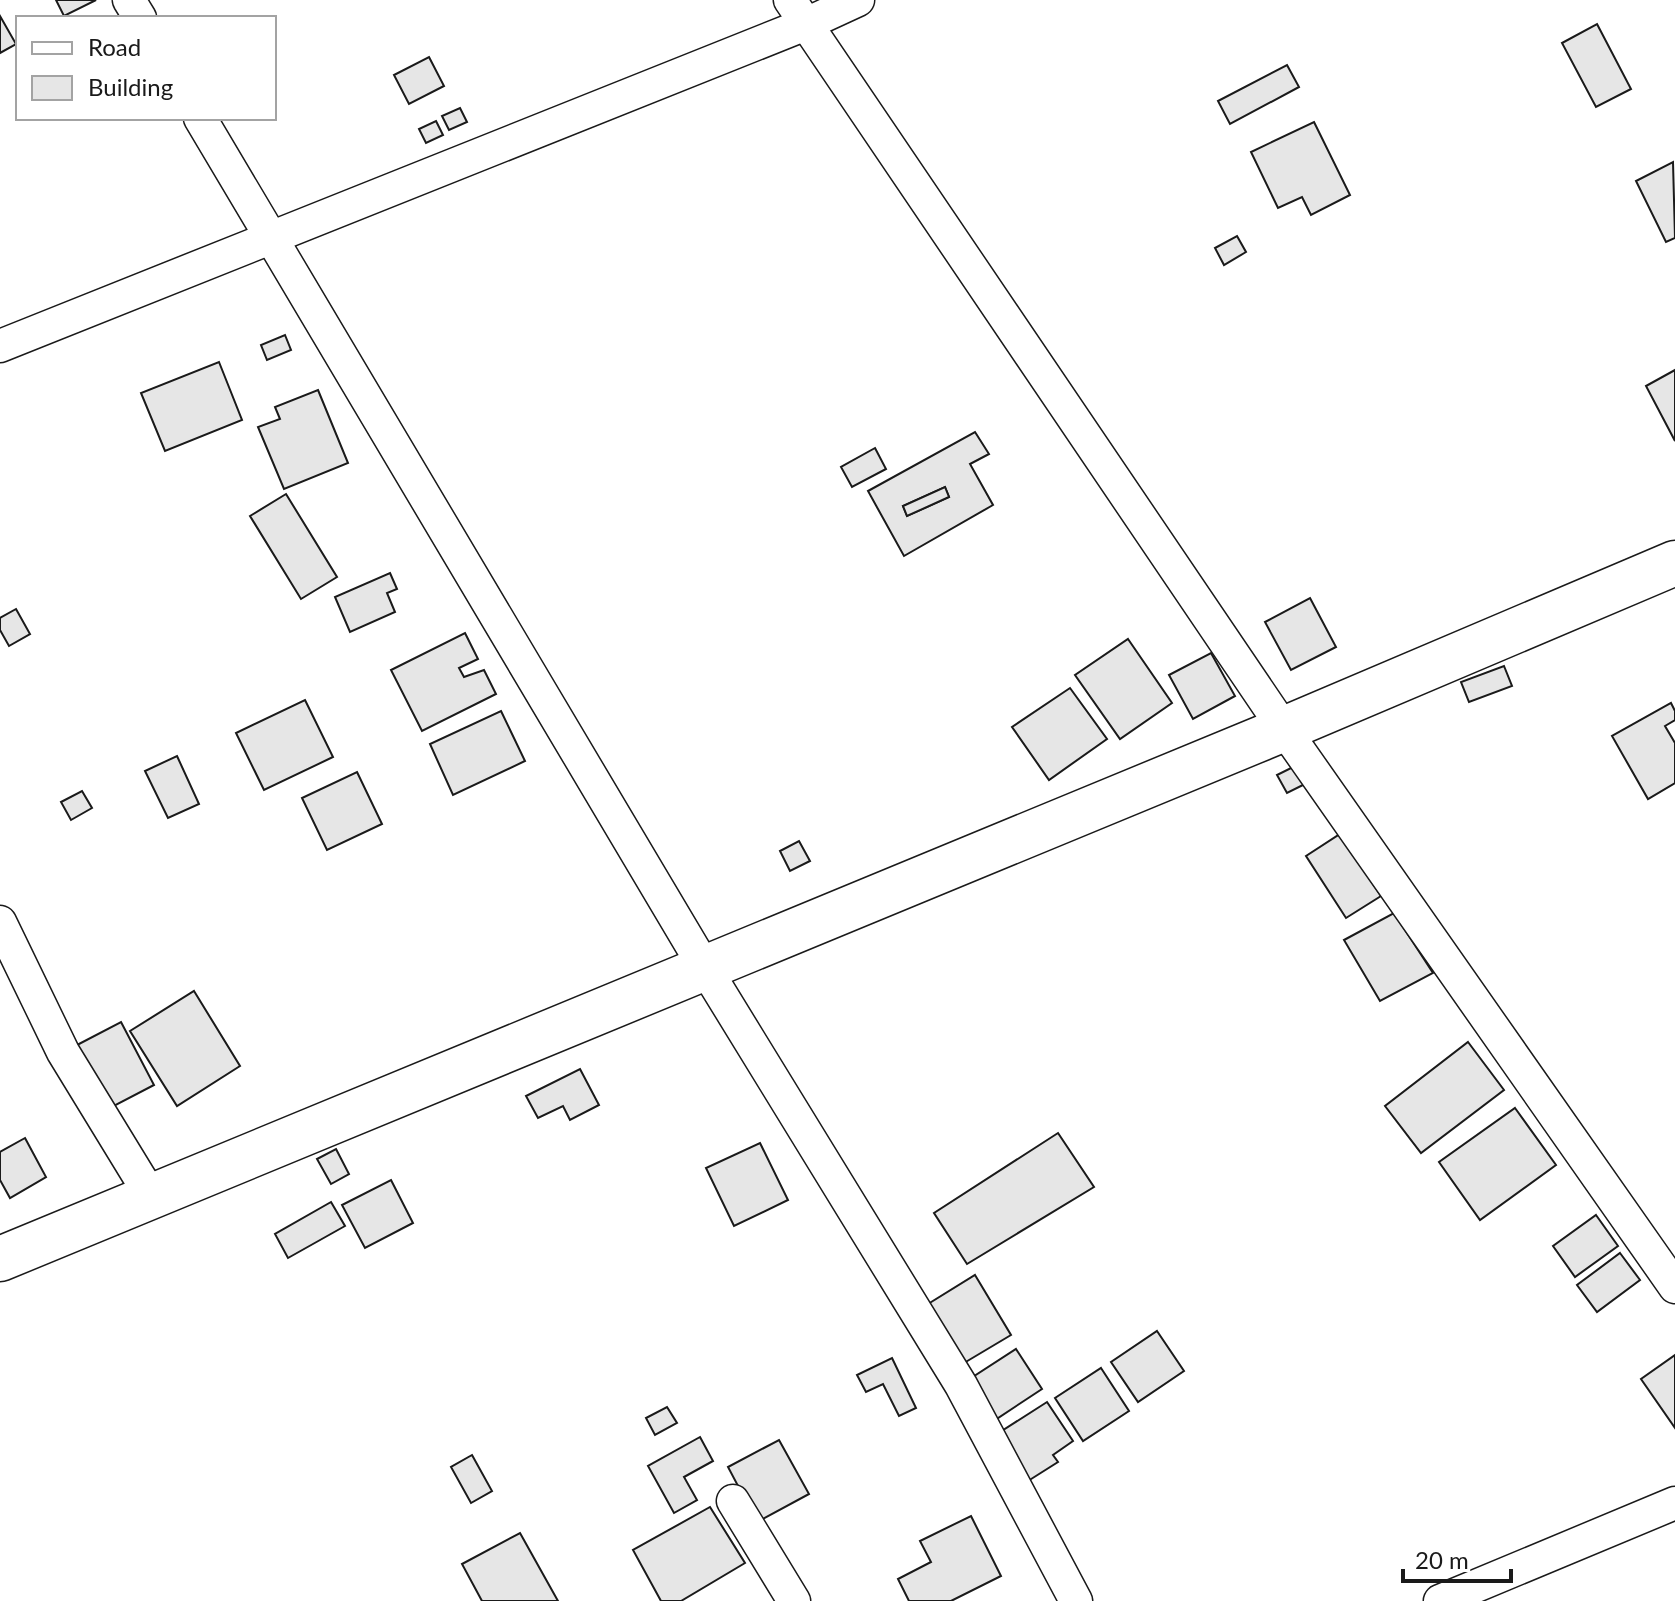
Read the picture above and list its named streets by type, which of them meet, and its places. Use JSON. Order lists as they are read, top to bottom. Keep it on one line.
{"legend":["Road","Building"],"scale_bar":"20 m"}
